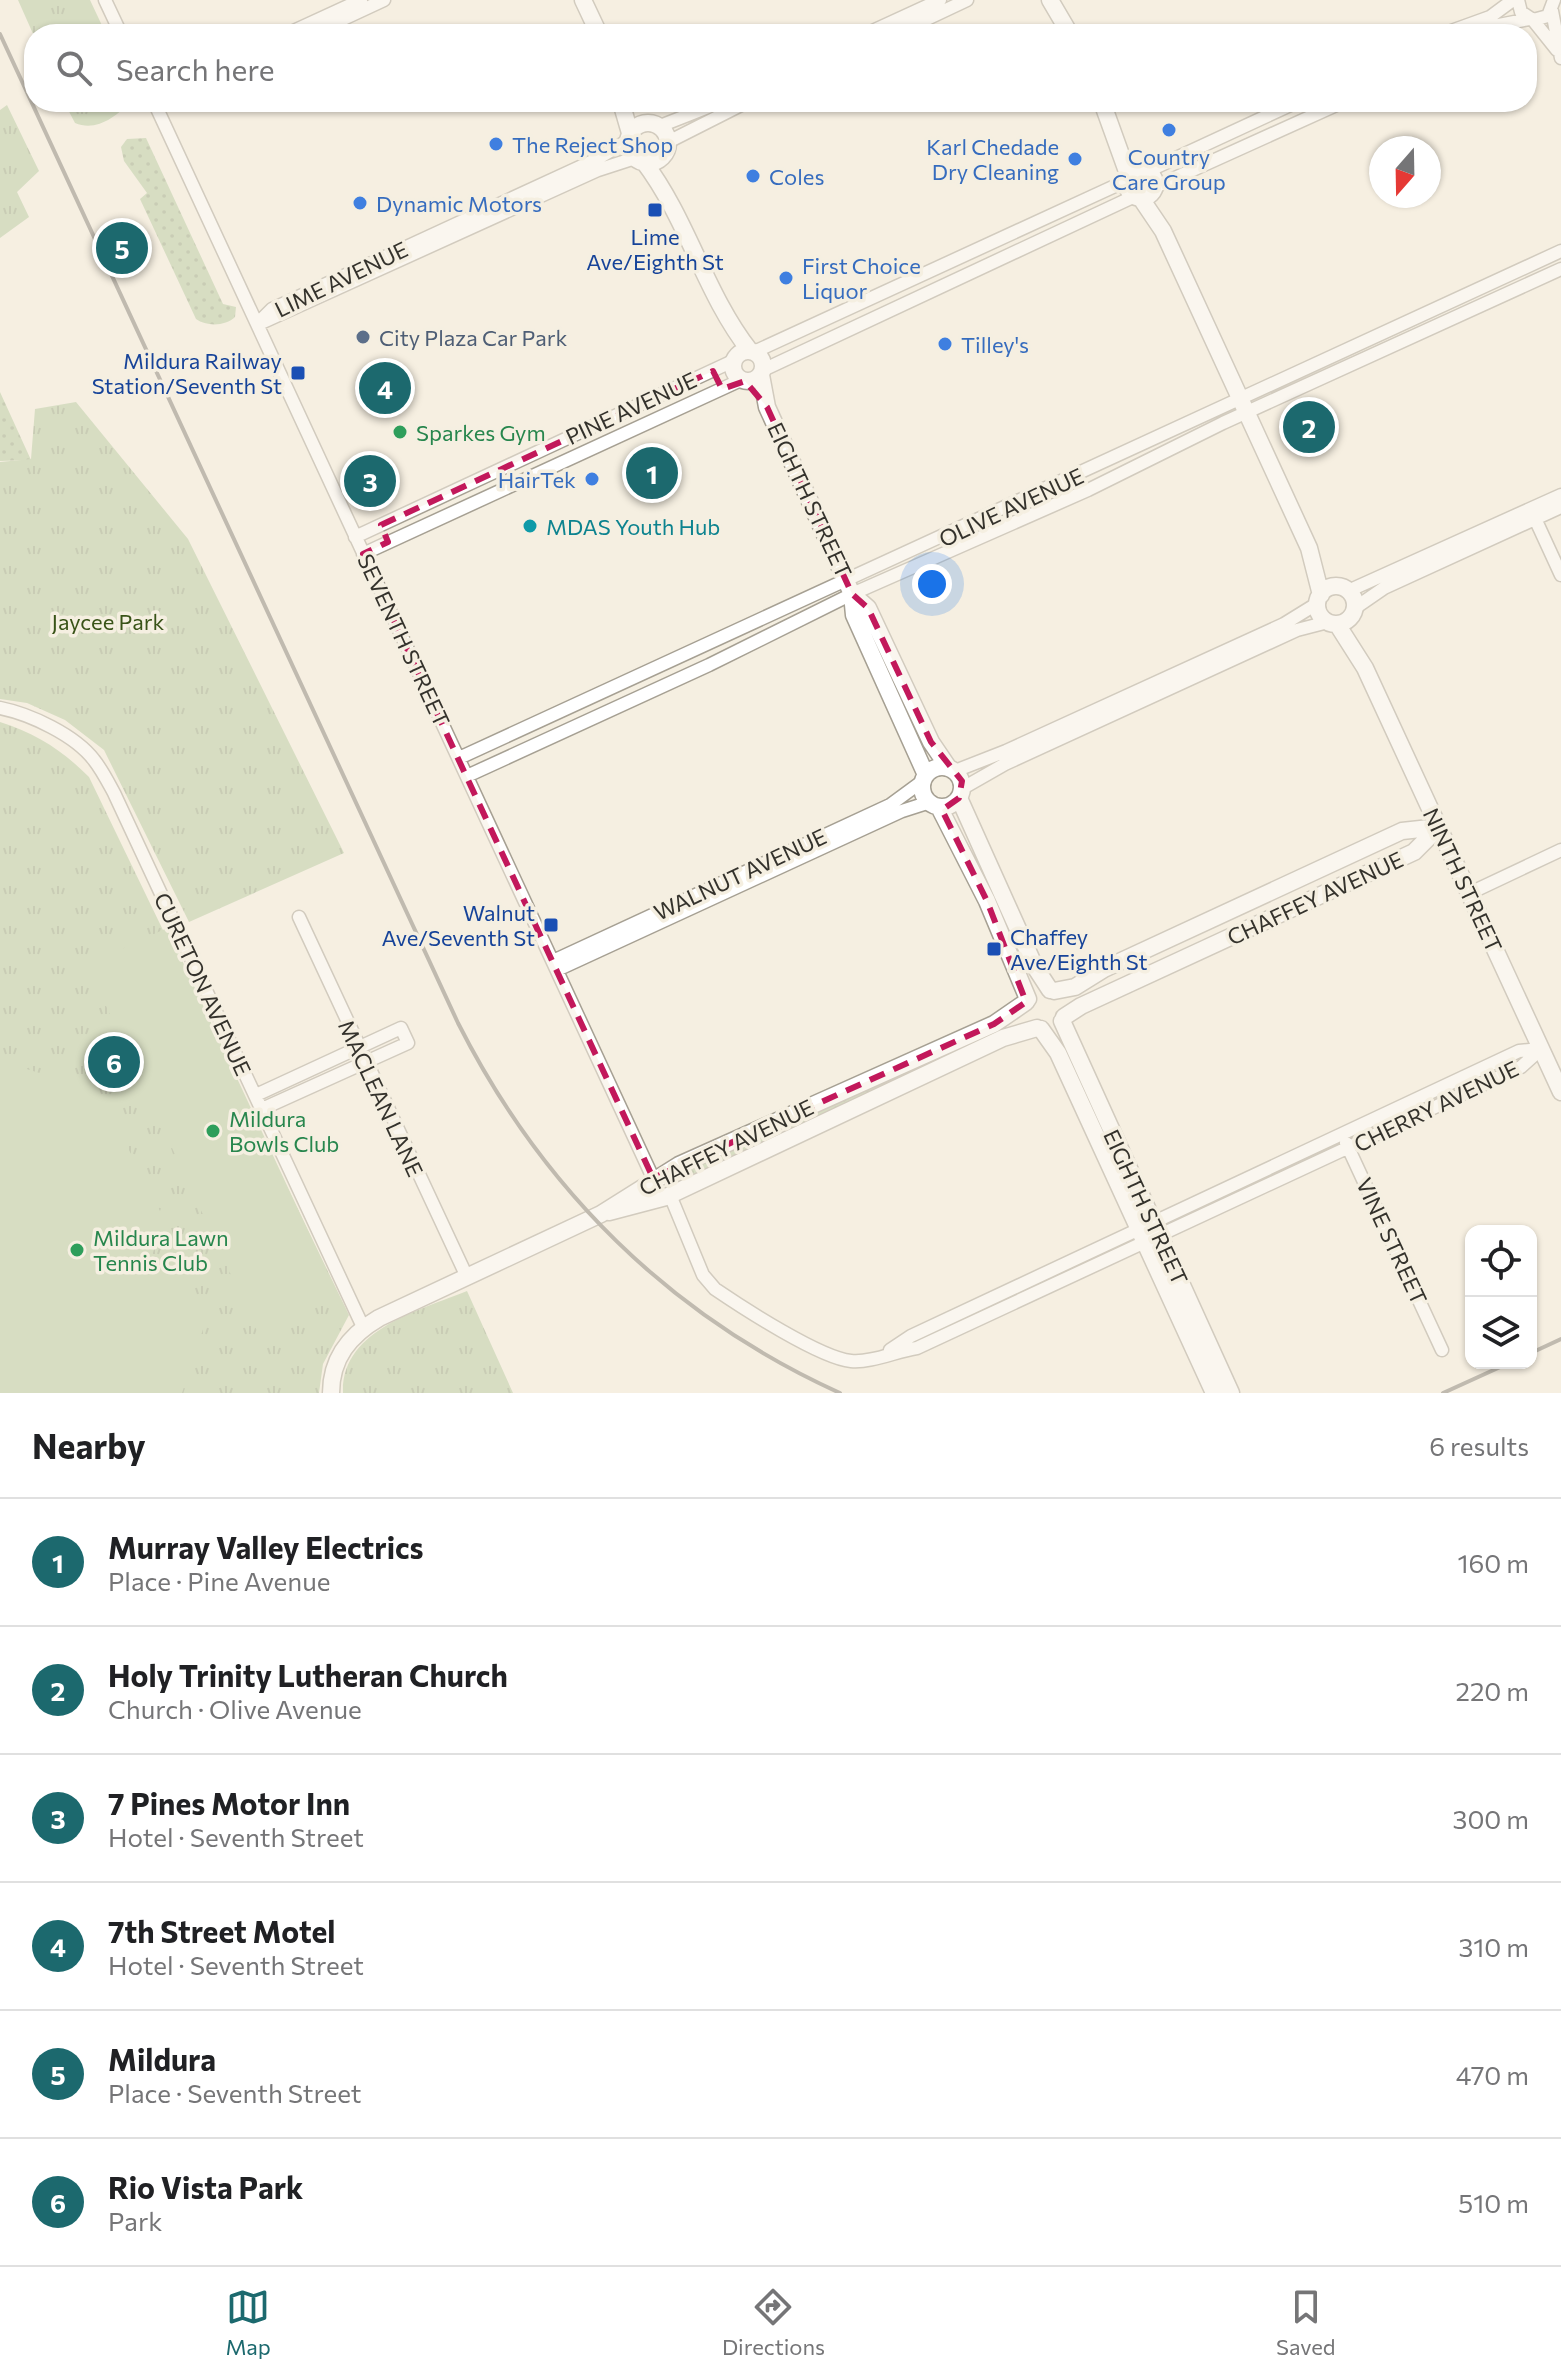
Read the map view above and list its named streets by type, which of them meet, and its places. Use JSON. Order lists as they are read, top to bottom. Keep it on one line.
{"streets":{"street":["LIME AVENUE","PINE AVENUE","EIGHTH STREET","OLIVE AVENUE","SEVENTH STREET","WALNUT AVENUE","NINTH STREET","CHAFFEY AVENUE","CURETON AVENUE","MACLEAN LANE","CHERRY AVENUE","VINE STREET"]},"crossings":[["LIME AVENUE","SEVENTH STREET"],["PINE AVENUE","EIGHTH STREET"],["PINE AVENUE","SEVENTH STREET"],["EIGHTH STREET","OLIVE AVENUE"],["EIGHTH STREET","WALNUT AVENUE"],["EIGHTH STREET","CHAFFEY AVENUE"],["EIGHTH STREET","CHERRY AVENUE"],["OLIVE AVENUE","SEVENTH STREET"],["SEVENTH STREET","WALNUT AVENUE"],["SEVENTH STREET","CHAFFEY AVENUE"],["NINTH STREET","CHAFFEY AVENUE"],["NINTH STREET","CHERRY AVENUE"],["CHAFFEY AVENUE","CURETON AVENUE"],["CHAFFEY AVENUE","MACLEAN LANE"],["CHAFFEY AVENUE","CHERRY AVENUE"],["CHERRY AVENUE","VINE STREET"]],"parks":["Jaycee Park"],"places":{"other":["Country Care Group","The Reject Shop","Karl Chedade Dry Cleaning","Coles","Dynamic Motors","First Choice Liquor","City Plaza Car Park","Tilley's","Sparkes Gym","HairTek","MDAS Youth Hub","Mildura Bowls Club","Mildura Lawn Tennis Club"],"transit":["Lime Ave/Eighth St","Mildura Railway Station/Seventh St","Walnut Ave/Seventh St","Chaffey Ave/Eighth St"]},"north":"bottom","page":{"search":"Search here","pins":["5","4","2","1","3","6"],"heading":["Nearby","6 results"],"list":[{"mark":"1","name":"Murray Valley Electrics","note":"Place · Pine Avenue","value":"160 m"},{"mark":"2","name":"Holy Trinity Lutheran Church","note":"Church · Olive Avenue","value":"220 m"},{"mark":"3","name":"7 Pines Motor Inn","note":"Hotel · Seventh Street","value":"300 m"},{"mark":"4","name":"7th Street Motel","note":"Hotel · Seventh Street","value":"310 m"},{"mark":"5","name":"Mildura","note":"Place · Seventh Street","value":"470 m"},{"mark":"6","name":"Rio Vista Park","note":"Park","value":"510 m"}],"nav":["Map","Directions","Saved"]}}
